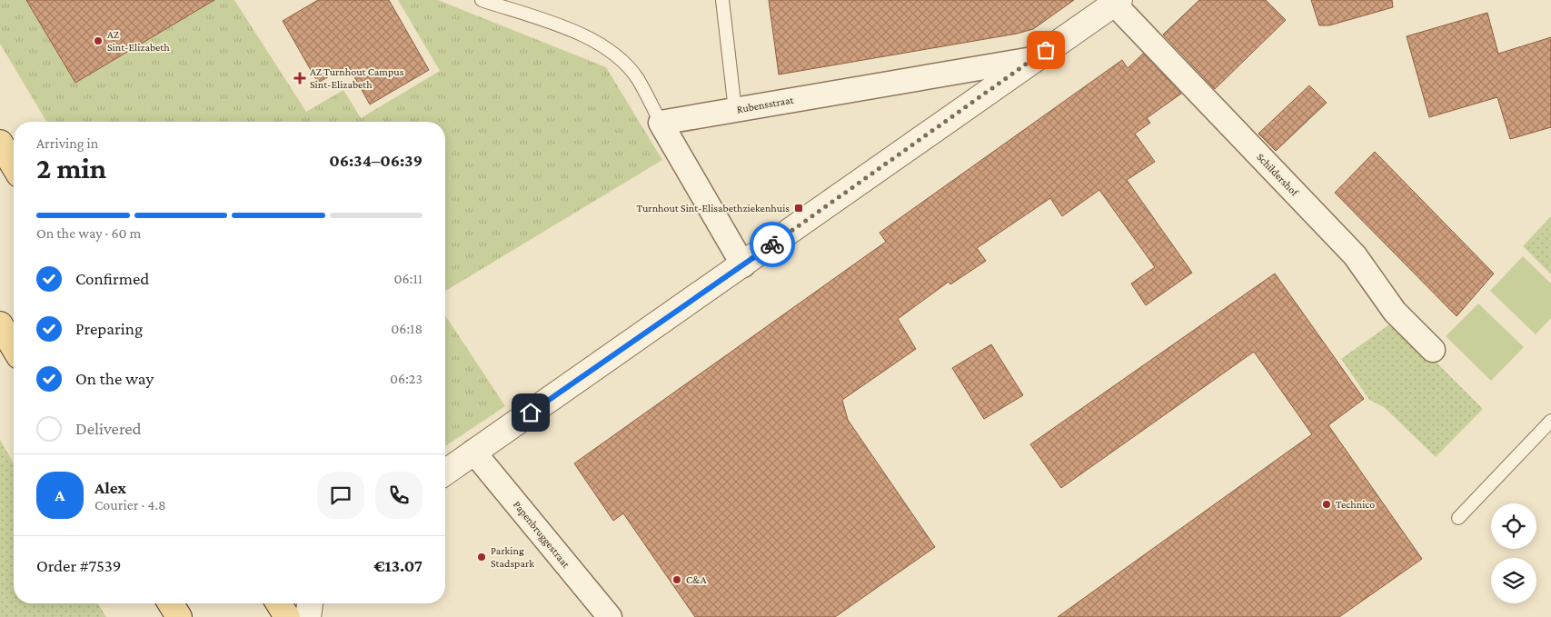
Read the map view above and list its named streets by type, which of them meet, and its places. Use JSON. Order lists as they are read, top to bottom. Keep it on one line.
{"streets":{"street":["Rubensstraat","Schildershof","Papenbruggestraat"]},"crossings":[["Rubensstraat","Schildershof"],["Rubensstraat","Papenbruggestraat"]],"places":{"other":["AZ Sint-Elizabeth","Technico","Parking Stadspark","C&A"],"health":["AZ Turnhout Campus Sint-Elizabeth"],"transit":["Turnhout Sint-Elisabethziekenhuis"]},"page":{"heading":["2 min","Arriving in","06:34–06:39"],"panel":["Alex","Courier · 4.8","Order #7539","€13.07"],"bar":"On the way · 60 m","list":[["Confirmed","06:11"],["Preparing","06:18"],["On the way","06:23"],"Delivered"],"round":"A"}}
